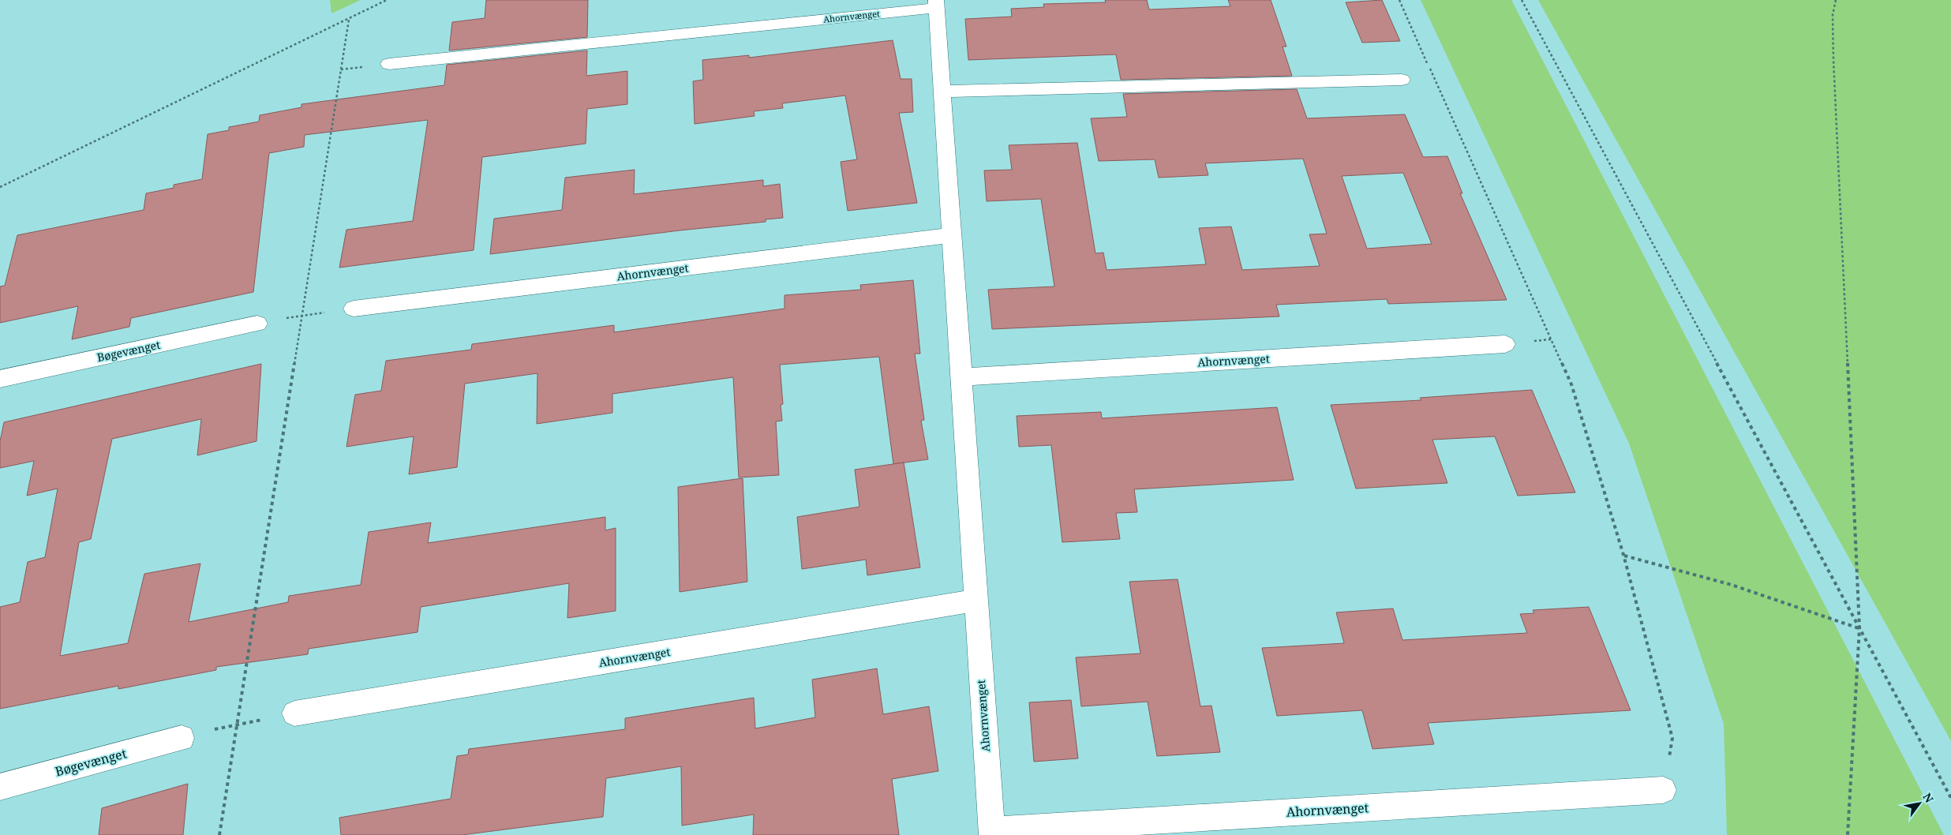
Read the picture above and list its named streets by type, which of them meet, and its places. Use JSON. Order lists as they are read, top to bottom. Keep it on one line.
{"streets":{"street":["Ahornvænget","Bøgevænget"]},"north":"top right"}
